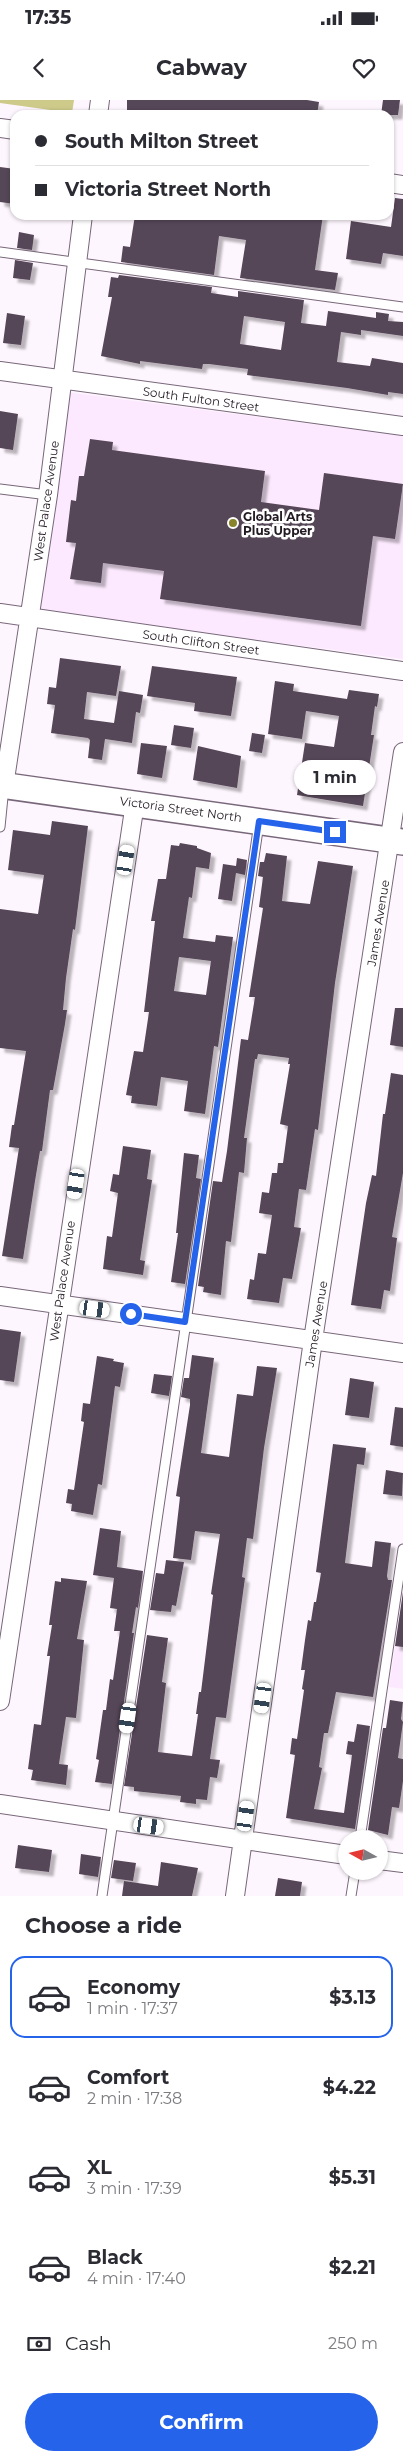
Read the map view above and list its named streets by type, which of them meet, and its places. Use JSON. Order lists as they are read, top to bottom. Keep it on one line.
{"streets":{"street":["South Fulton Street","West Palace Avenue","South Clifton Street","Victoria Street North","James Avenue"]},"crossings":[["South Fulton Street","West Palace Avenue"],["West Palace Avenue","South Clifton Street"],["West Palace Avenue","Victoria Street North"],["Victoria Street North","James Avenue"]],"places":["Global Arts Plus Upper"],"north":"left","page":{"status":"17:35","header":"Cabway","banner":["South Milton Street","Victoria Street North"],"bubble":"1 min","heading":"Choose a ride","list":[{"name":"Economy","note":"1 min · 17:37","value":"$3.13"},{"name":"Comfort","note":"2 min · 17:38","value":"$4.22"},{"name":"XL","note":"3 min · 17:39","value":"$5.31"},{"name":"Black","note":"4 min · 17:40","value":"$2.21"}],"pay":["Cash","250 m"],"buttons":"Confirm"}}
